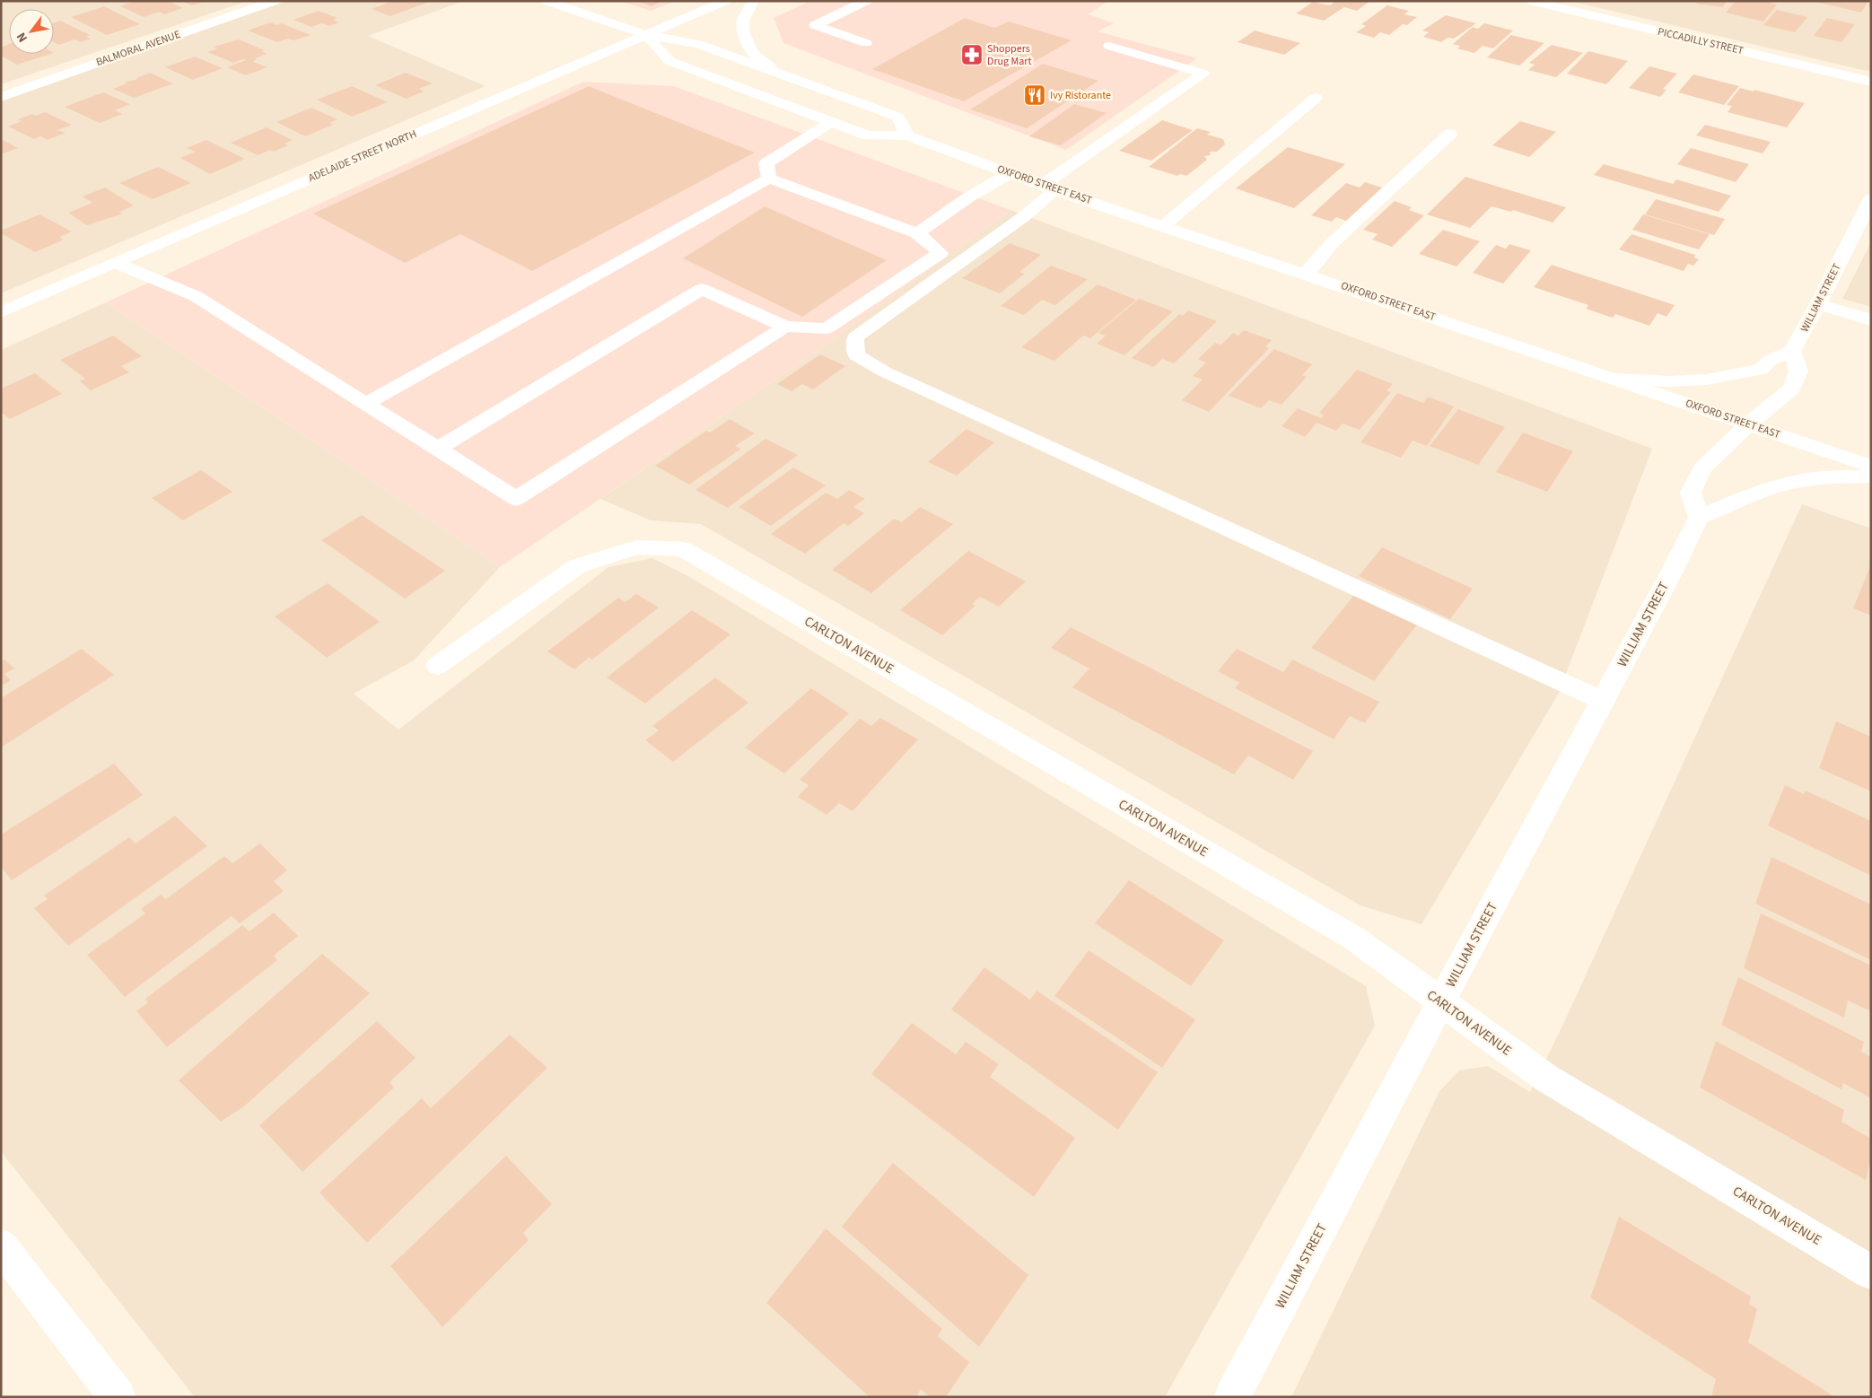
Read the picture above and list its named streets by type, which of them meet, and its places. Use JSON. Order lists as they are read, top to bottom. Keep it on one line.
{"streets":{"street":["PICCADILLY STREET","BALMORAL AVENUE","ADELAIDE STREET NORTH","OXFORD STREET EAST","WILLIAM STREET","CARLTON AVENUE"]},"crossings":[["ADELAIDE STREET NORTH","OXFORD STREET EAST"],["WILLIAM STREET","CARLTON AVENUE"]],"places":{"pharmacy":["Shoppers Drug Mart"],"restaurant":["Ivy Ristorante"]},"north":"bottom left"}
